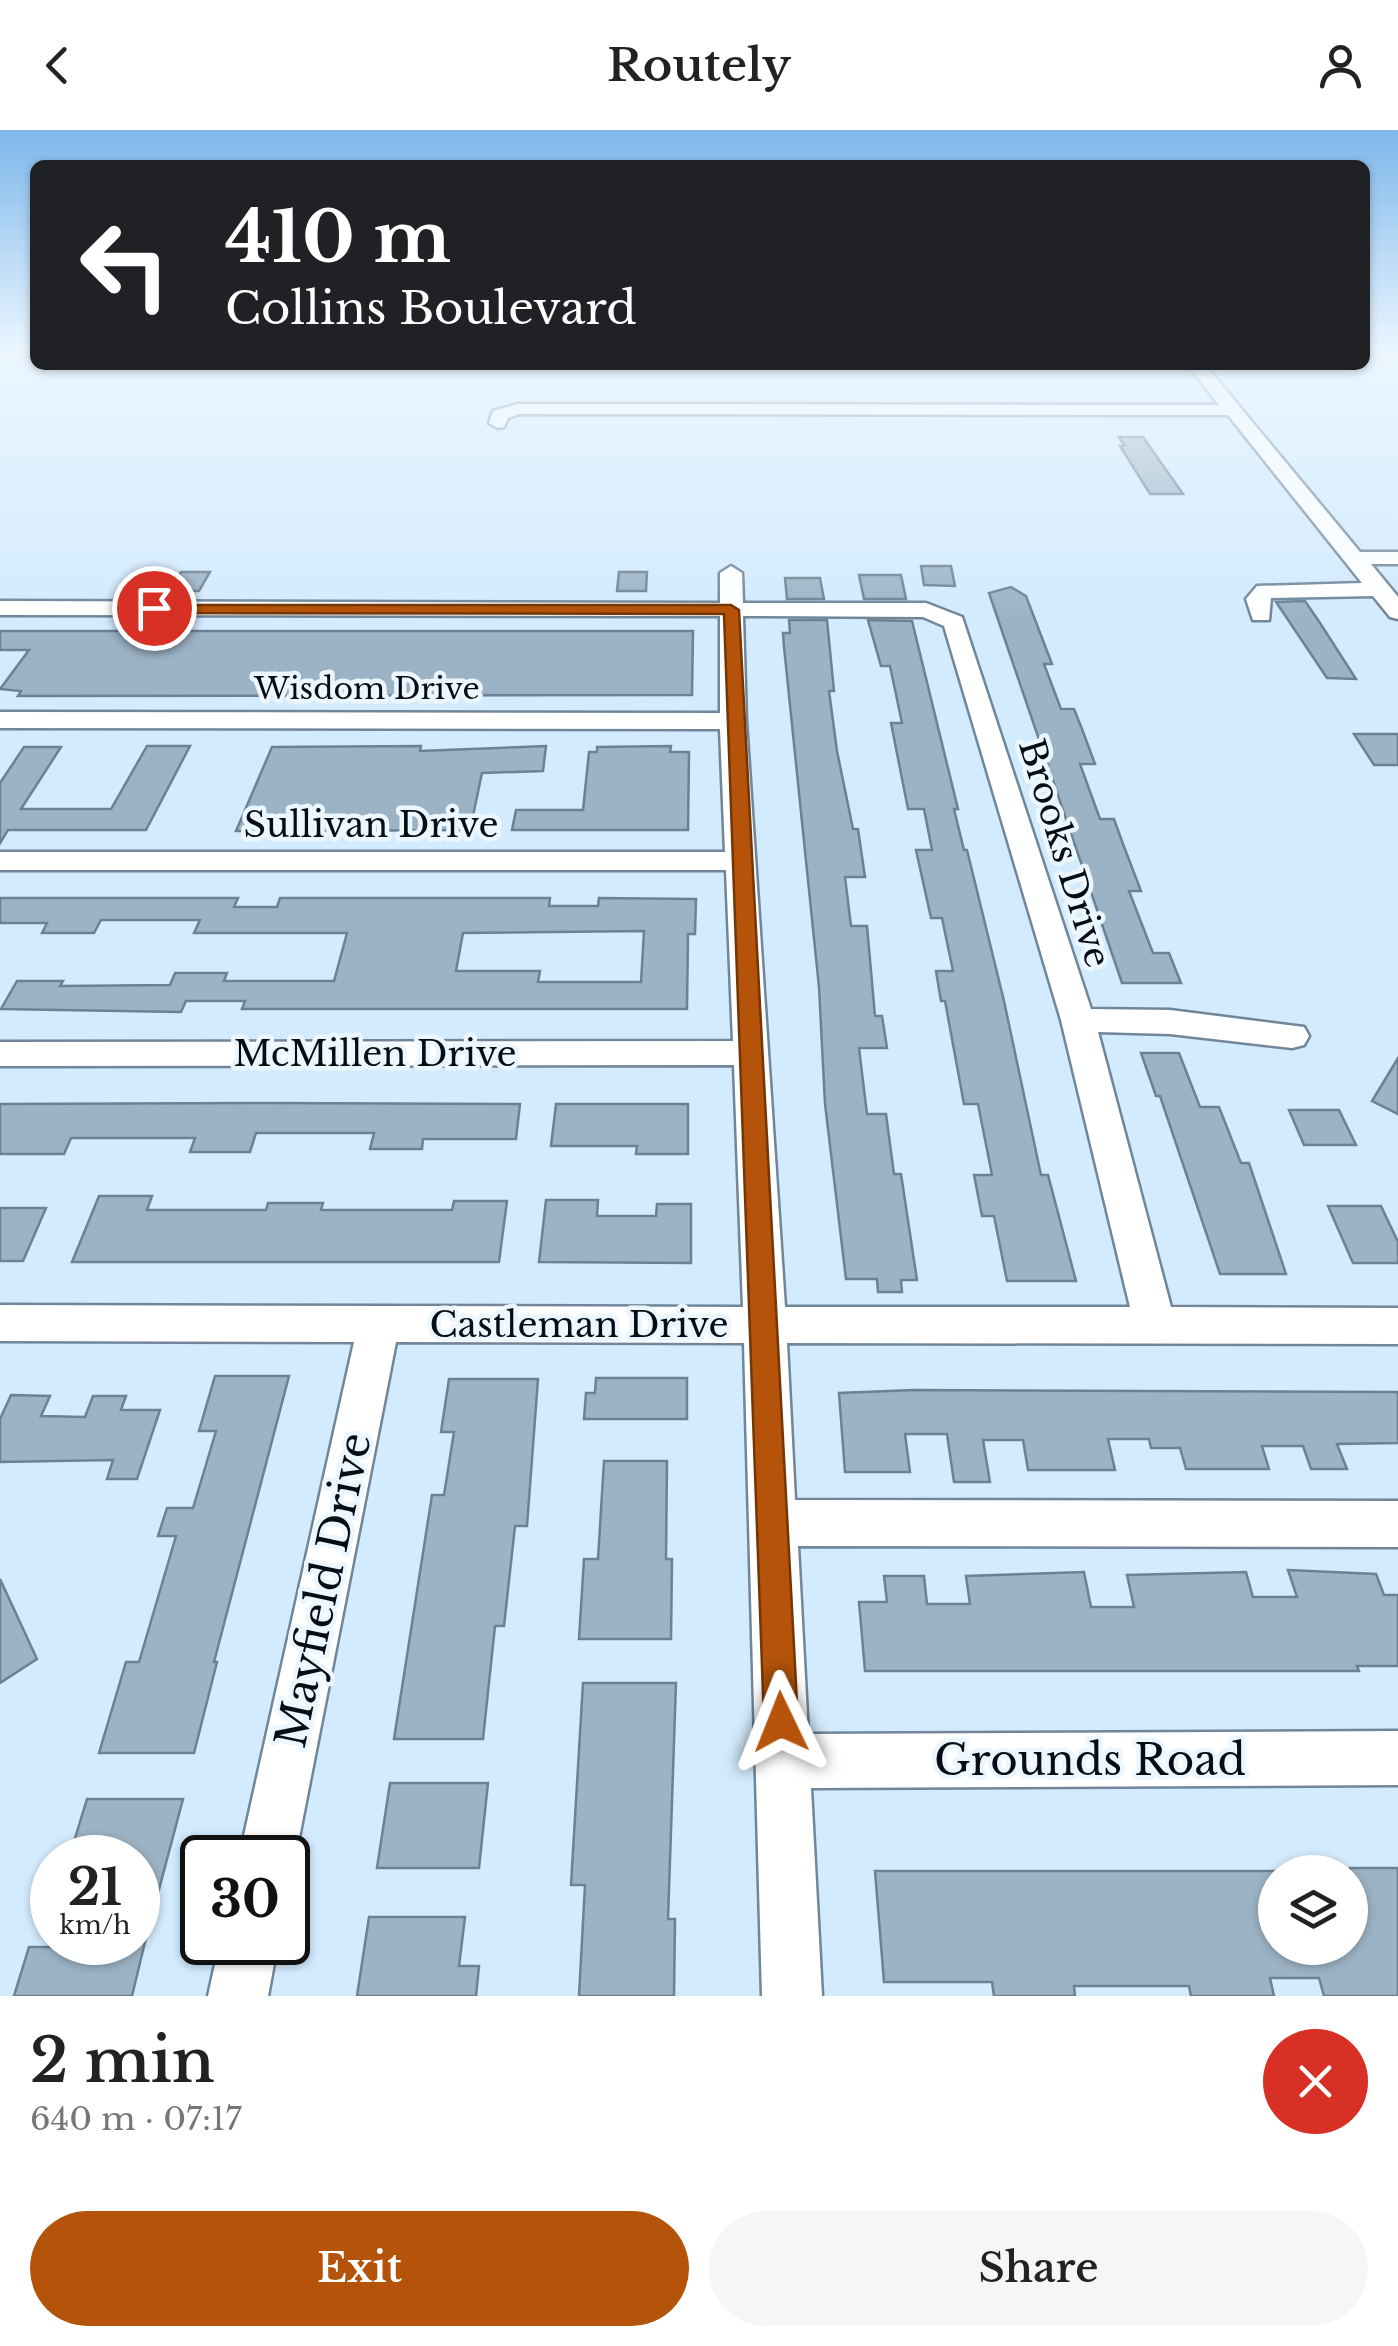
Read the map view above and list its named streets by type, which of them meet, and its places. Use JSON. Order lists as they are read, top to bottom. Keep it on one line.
{"streets":{"street":["Wisdom Drive","Sullivan Drive","Brooks Drive","McMillen Drive","Castleman Drive","Mayfield Drive","Grounds Road"]},"crossings":[["Brooks Drive","Castleman Drive"],["Castleman Drive","Mayfield Drive"]],"page":{"header":"Routely","turn":["410 m","Collins Boulevard"],"speed":"21 km/h","limit":"30","heading":["2 min","640 m · 07:17"],"buttons":["Exit","Share"]}}
